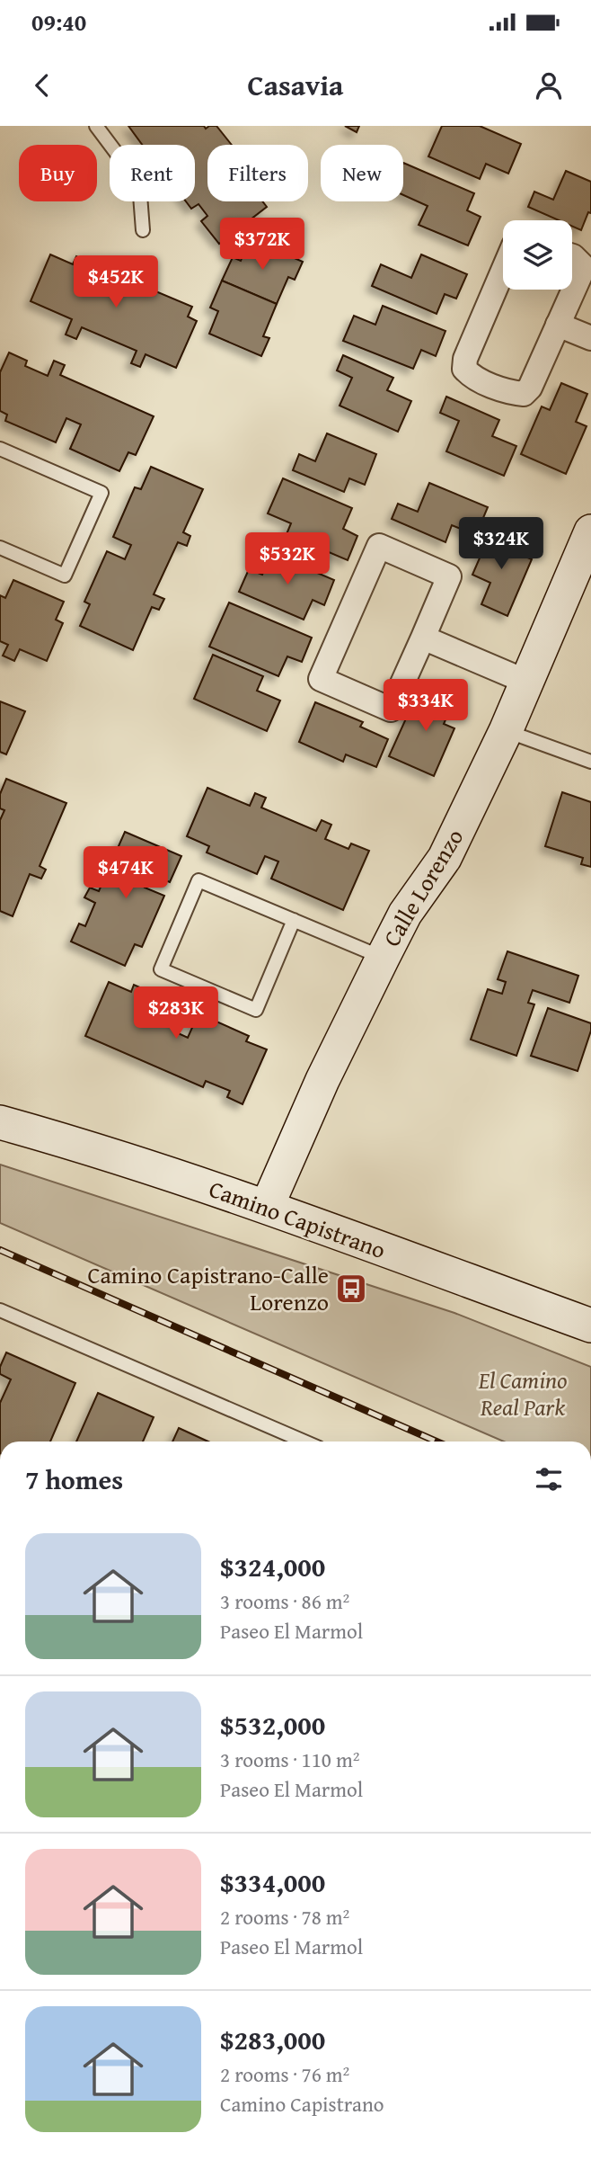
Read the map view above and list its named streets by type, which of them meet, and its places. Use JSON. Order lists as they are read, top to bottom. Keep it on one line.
{"streets":{"street":["Calle Lorenzo","Camino Capistrano"]},"crossings":[["Calle Lorenzo","Camino Capistrano"]],"parks":["El Camino Real Park"],"places":{"bus stop":["Camino Capistrano-Calle Lorenzo"]},"page":{"status":"09:40","header":"Casavia","chip":["Buy","Rent","Filters","New"],"price":["$372K","$452K","$324K","$532K","$334K","$474K","$283K"],"heading":"7 homes","list":[{"name":"$324,000","note":"3 rooms · 86 m² · Paseo El Marmol"},{"name":"$532,000","note":"3 rooms · 110 m² · Paseo El Marmol"},{"name":"$334,000","note":"2 rooms · 78 m² · Paseo El Marmol"},{"name":"$283,000","note":"2 rooms · 76 m² · Camino Capistrano"}]}}
